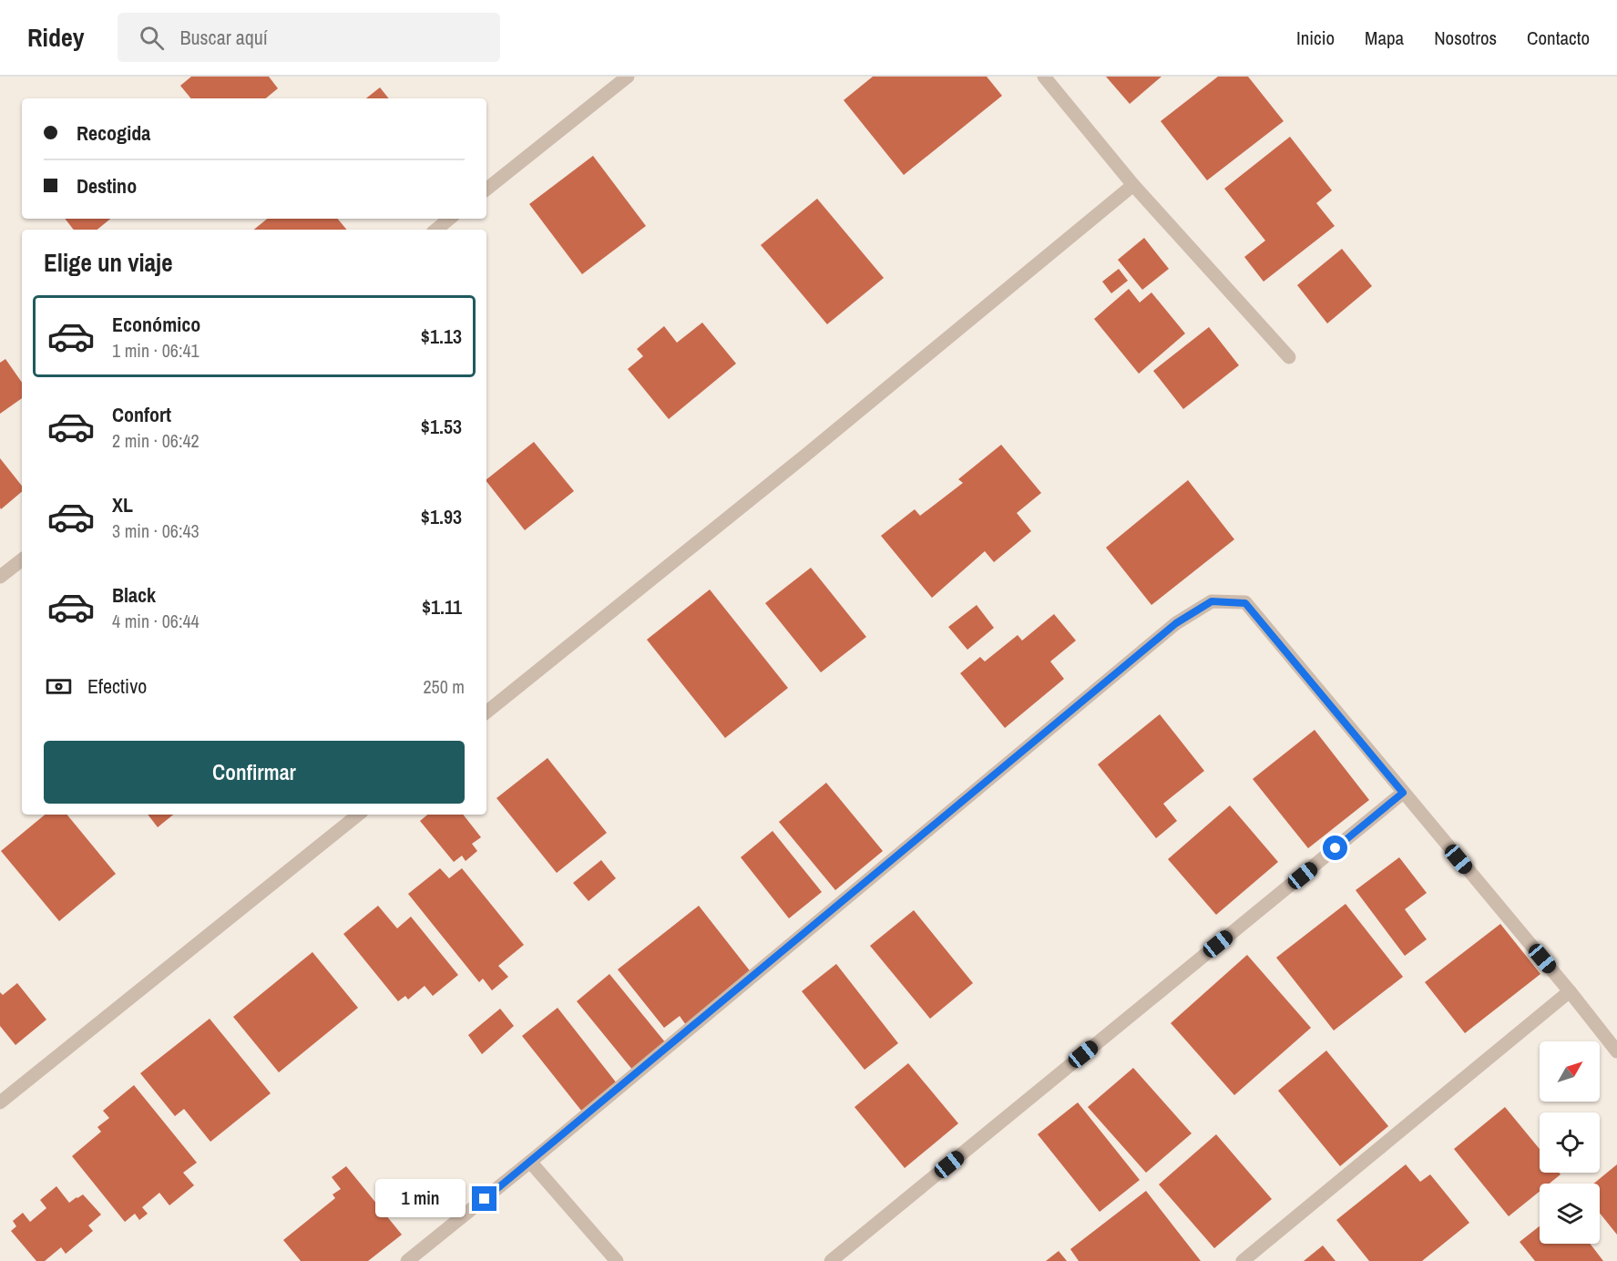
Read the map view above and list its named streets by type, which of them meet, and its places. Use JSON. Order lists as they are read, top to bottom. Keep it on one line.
{"north":"top right","page":{"header":"Ridey","search":"Buscar aquí","nav":["Inicio","Mapa","Nosotros","Contacto"],"banner":["Recogida","Destino"],"heading":"Elige un viaje","list":[{"name":"Económico","note":"1 min · 06:41","value":"$1.13"},{"name":"Confort","note":"2 min · 06:42","value":"$1.53"},{"name":"XL","note":"3 min · 06:43","value":"$1.93"},{"name":"Black","note":"4 min · 06:44","value":"$1.11"}],"pay":["Efectivo","250 m"],"buttons":"Confirmar","bubble":"1 min"}}
